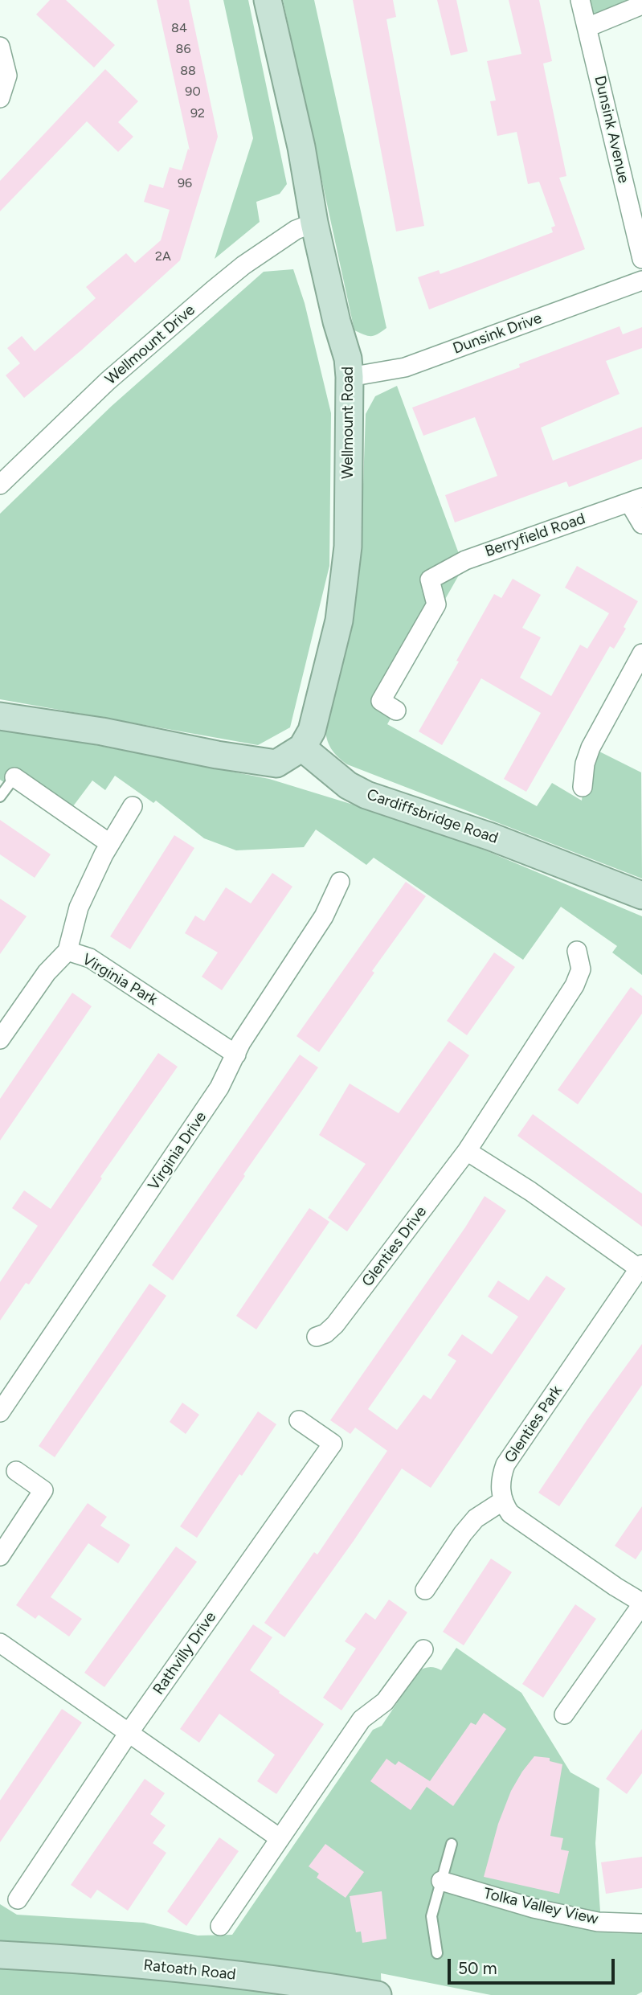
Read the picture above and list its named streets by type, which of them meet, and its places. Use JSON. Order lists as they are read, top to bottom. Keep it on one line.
{"streets":{"street":["Dunsink Avenue","Dunsink Drive","Wellmount Drive","Wellmount Road","Berryfield Road","Cardiffsbridge Road","Virginia Park","Virginia Drive","Glenties Drive","Glenties Park","Rathvilly Drive","Tolka Valley View","Ratoath Road"]},"crossings":[["Dunsink Drive","Wellmount Road"],["Wellmount Drive","Wellmount Road"],["Wellmount Road","Cardiffsbridge Road"],["Virginia Park","Virginia Drive"]],"house_numbers":["84","86","88","90","92","96","2A"],"scale_bar":"50 m"}
